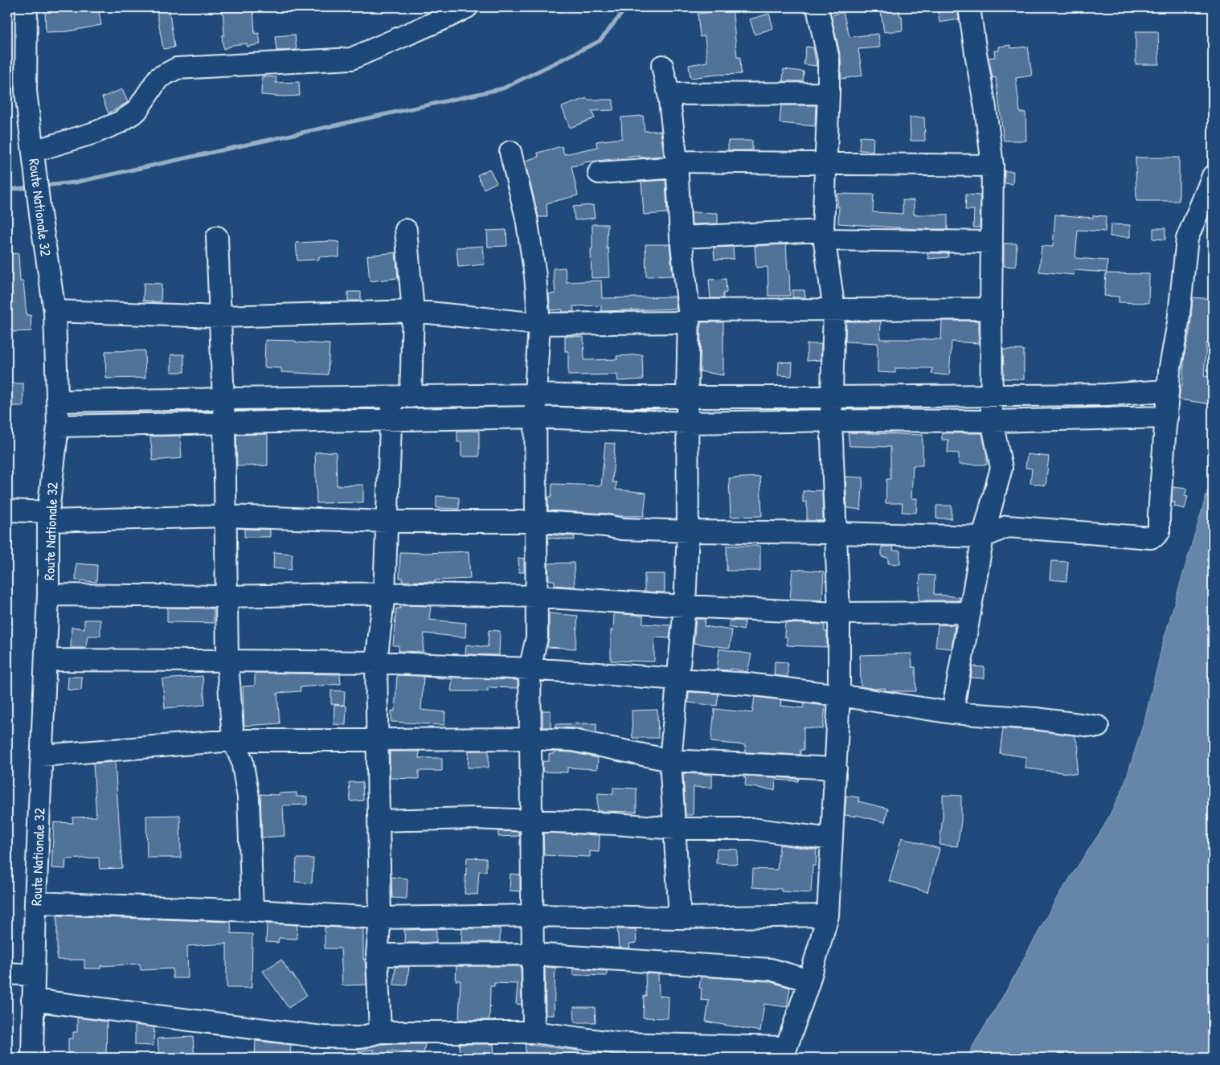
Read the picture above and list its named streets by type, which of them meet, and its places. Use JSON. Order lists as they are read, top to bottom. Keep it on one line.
{"streets":{"street":["Route Nationale 32"]}}
